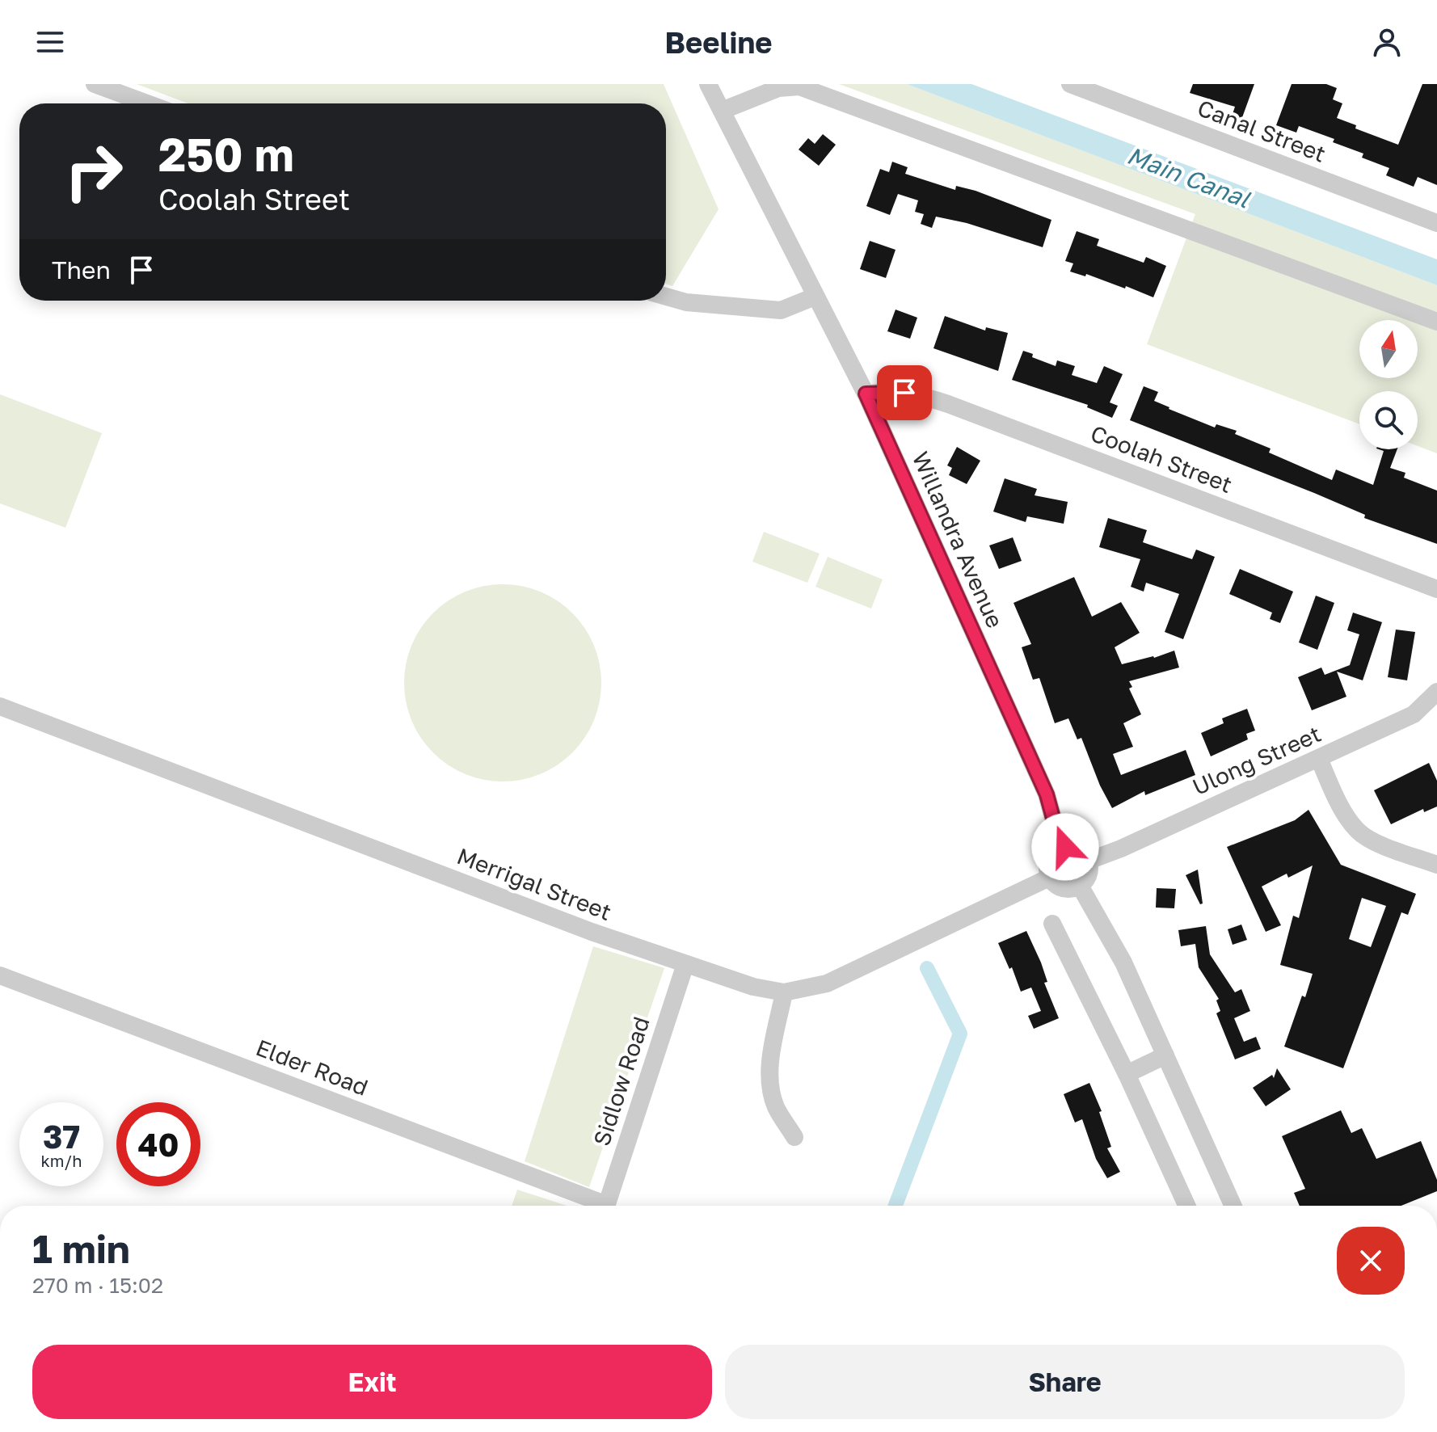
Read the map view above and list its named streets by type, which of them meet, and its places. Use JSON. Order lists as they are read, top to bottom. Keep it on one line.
{"streets":{"street":["Canal Street","Coolah Street","Willandra Avenue","Ulong Street","Merrigal Street","Elder Road","Sidlow Road"]},"crossings":[["Coolah Street","Willandra Avenue"],["Willandra Avenue","Ulong Street"],["Willandra Avenue","Merrigal Street"],["Ulong Street","Merrigal Street"],["Merrigal Street","Sidlow Road"]],"water":["Main Canal"],"north":"top","page":{"header":"Beeline","turn":["250 m","Coolah Street"],"then":"Then","speed":"37 km/h","limit":"40","heading":["1 min","270 m · 15:02"],"buttons":["Exit","Share"]}}
